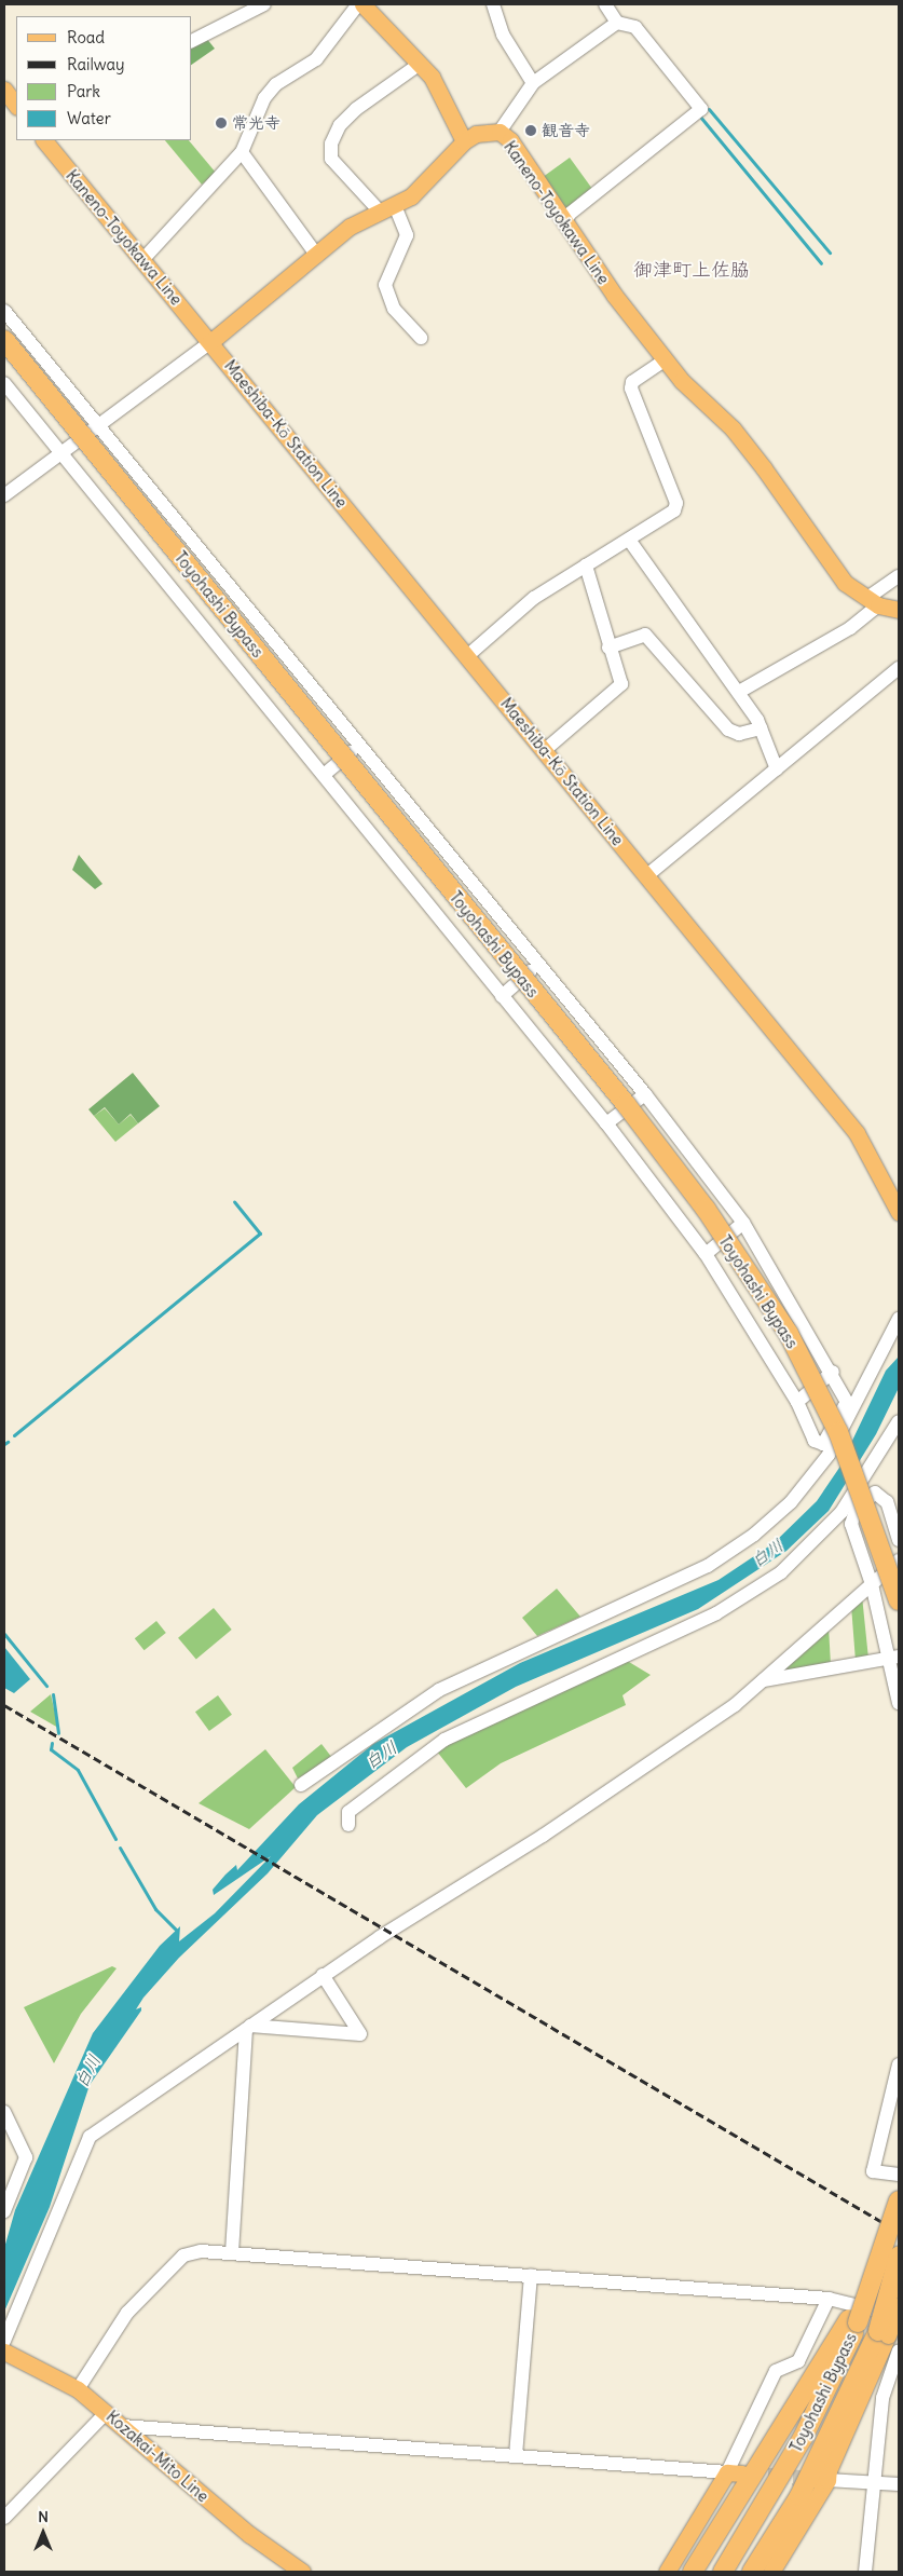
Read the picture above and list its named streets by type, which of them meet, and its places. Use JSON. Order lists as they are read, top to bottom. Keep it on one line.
{"streets":{"highway":["Toyohashi Bypass"],"main road":["Kaneno-Toyokawa Line","Maeshiba-Kō Station Line","Kozakai-Mito Line"]},"crossings":[["Kaneno-Toyokawa Line","Maeshiba-Kō Station Line"]],"districts":["御津町上佐脇"],"water":["白川"],"places":["常光寺","観音寺"],"legend":["Road","Railway","Park","Water"],"north":"top"}
